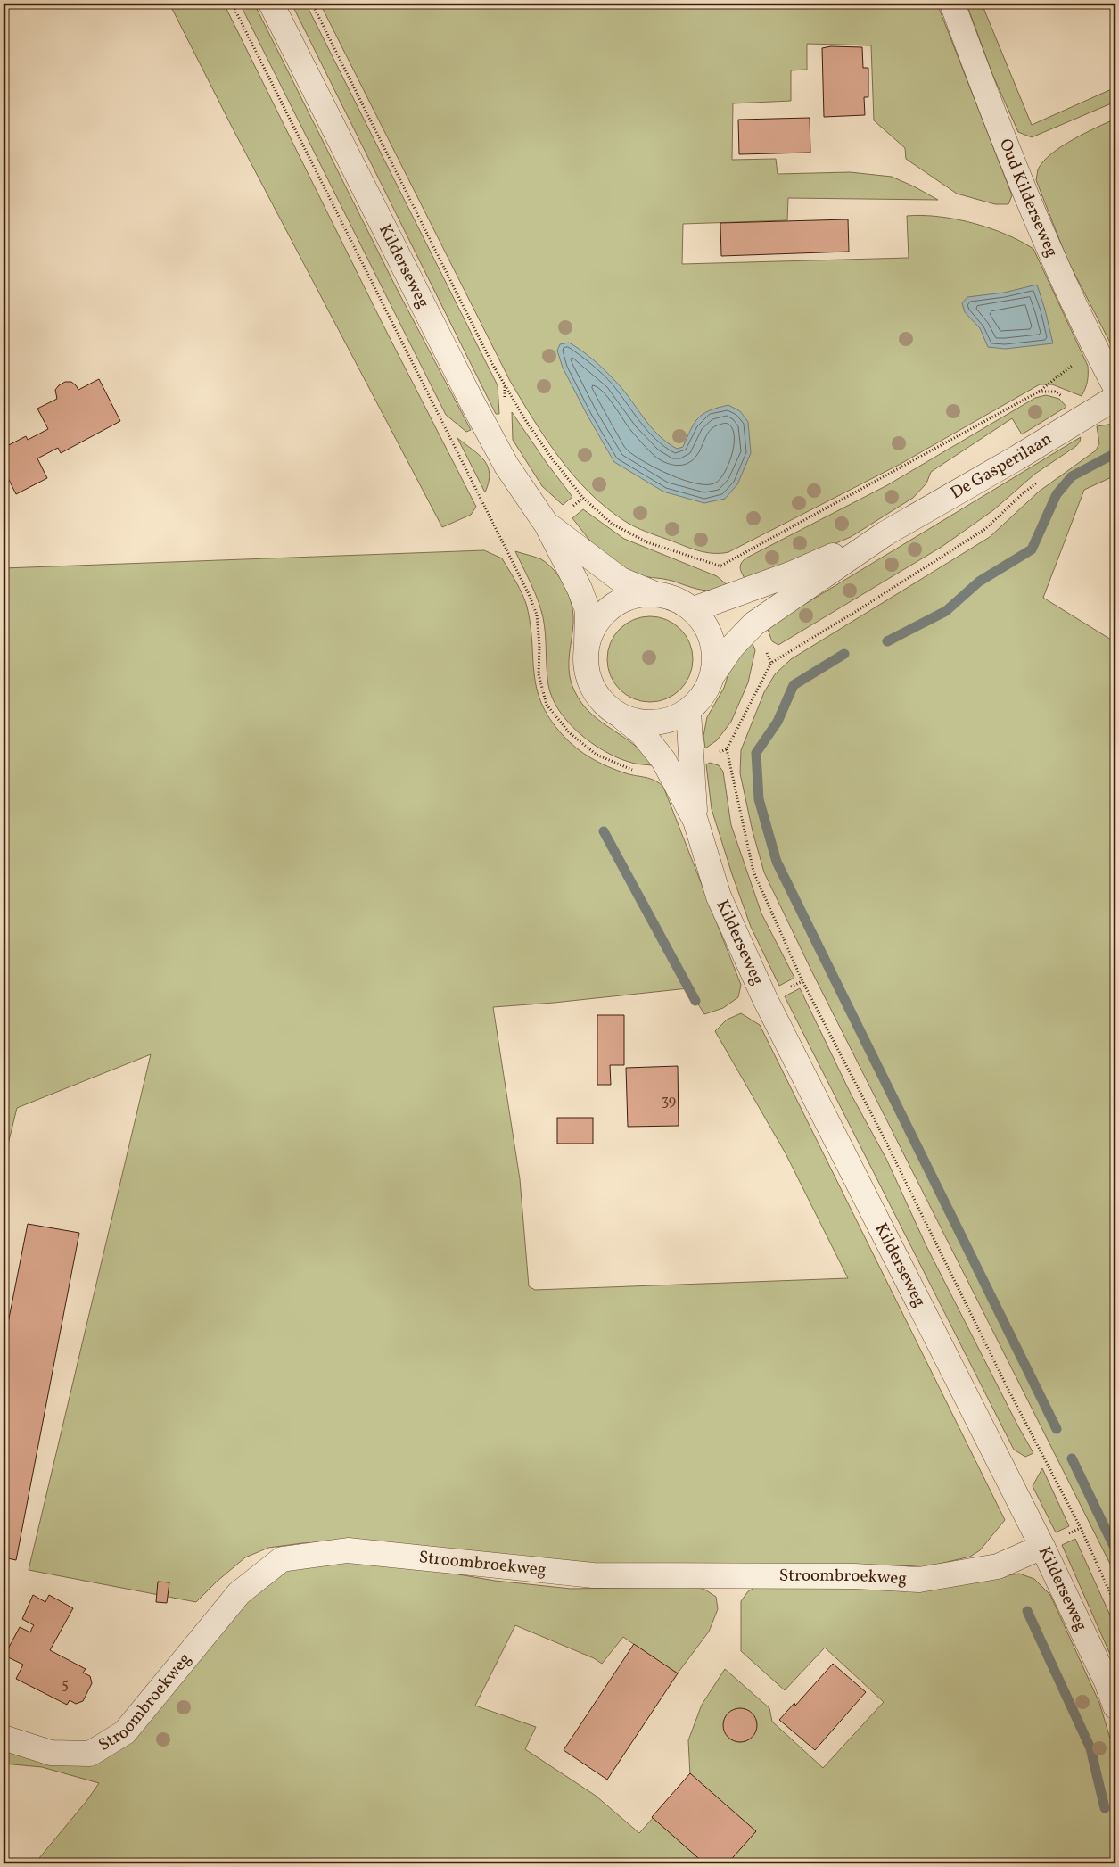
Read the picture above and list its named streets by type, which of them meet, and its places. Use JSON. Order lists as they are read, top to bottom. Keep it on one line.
{"streets":{"street":["Oud Kilderseweg","Kilderseweg","De Gasperilaan","Stroombroekweg"]},"crossings":[["Kilderseweg","De Gasperilaan"],["Kilderseweg","Stroombroekweg"]],"house_numbers":["39","5"]}
